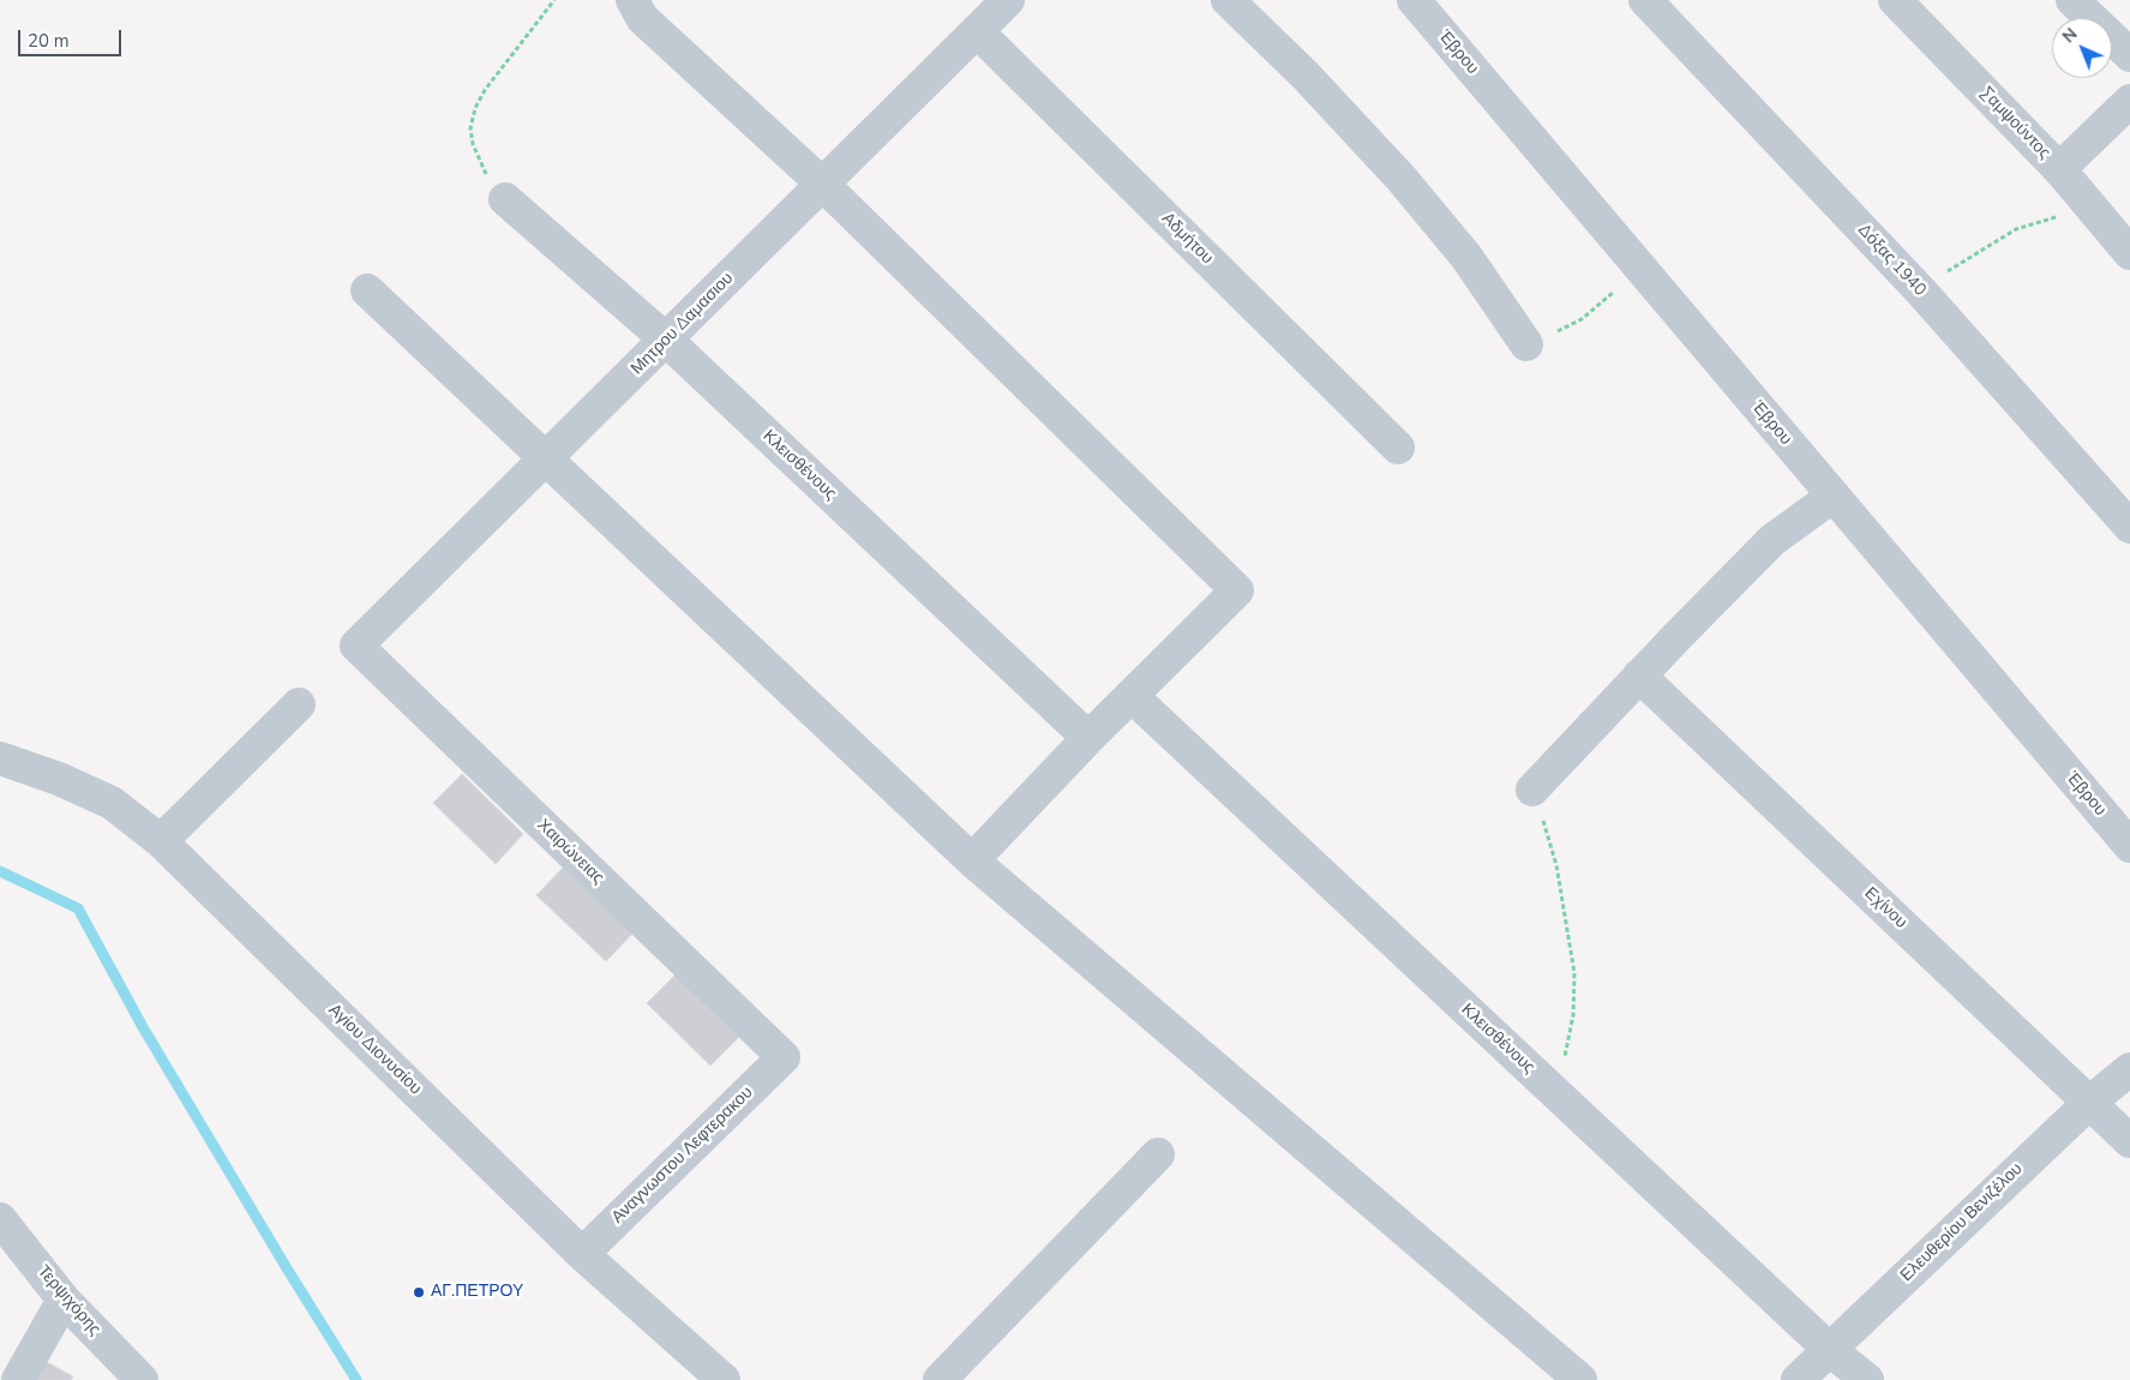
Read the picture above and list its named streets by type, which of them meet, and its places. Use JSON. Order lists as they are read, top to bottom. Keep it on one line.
{"streets":{"street":["Έβρου","Σαμψούντος","Αδμήτου","Δόξας 1940","Μητρου Δαμασιου","Κλεισθένους","Χαιρώνειας","Εχίνου","Αγίου Διονυσίου","Αναγνωστου Λεφτερακου","Ελευθερίου Βενιζέλου","Τερψιχόρης"]},"crossings":[["Αδμήτου","Μητρου Δαμασιου"],["Μητρου Δαμασιου","Κλεισθένους"],["Μητρου Δαμασιου","Χαιρώνειας"],["Κλεισθένους","Ελευθερίου Βενιζέλου"],["Χαιρώνειας","Αναγνωστου Λεφτερακου"],["Εχίνου","Ελευθερίου Βενιζέλου"],["Αγίου Διονυσίου","Αναγνωστου Λεφτερακου"]],"places":["ΑΓ.ΠΕΤΡΟΥ"],"scale_bar":"20 m","north":"top left"}
